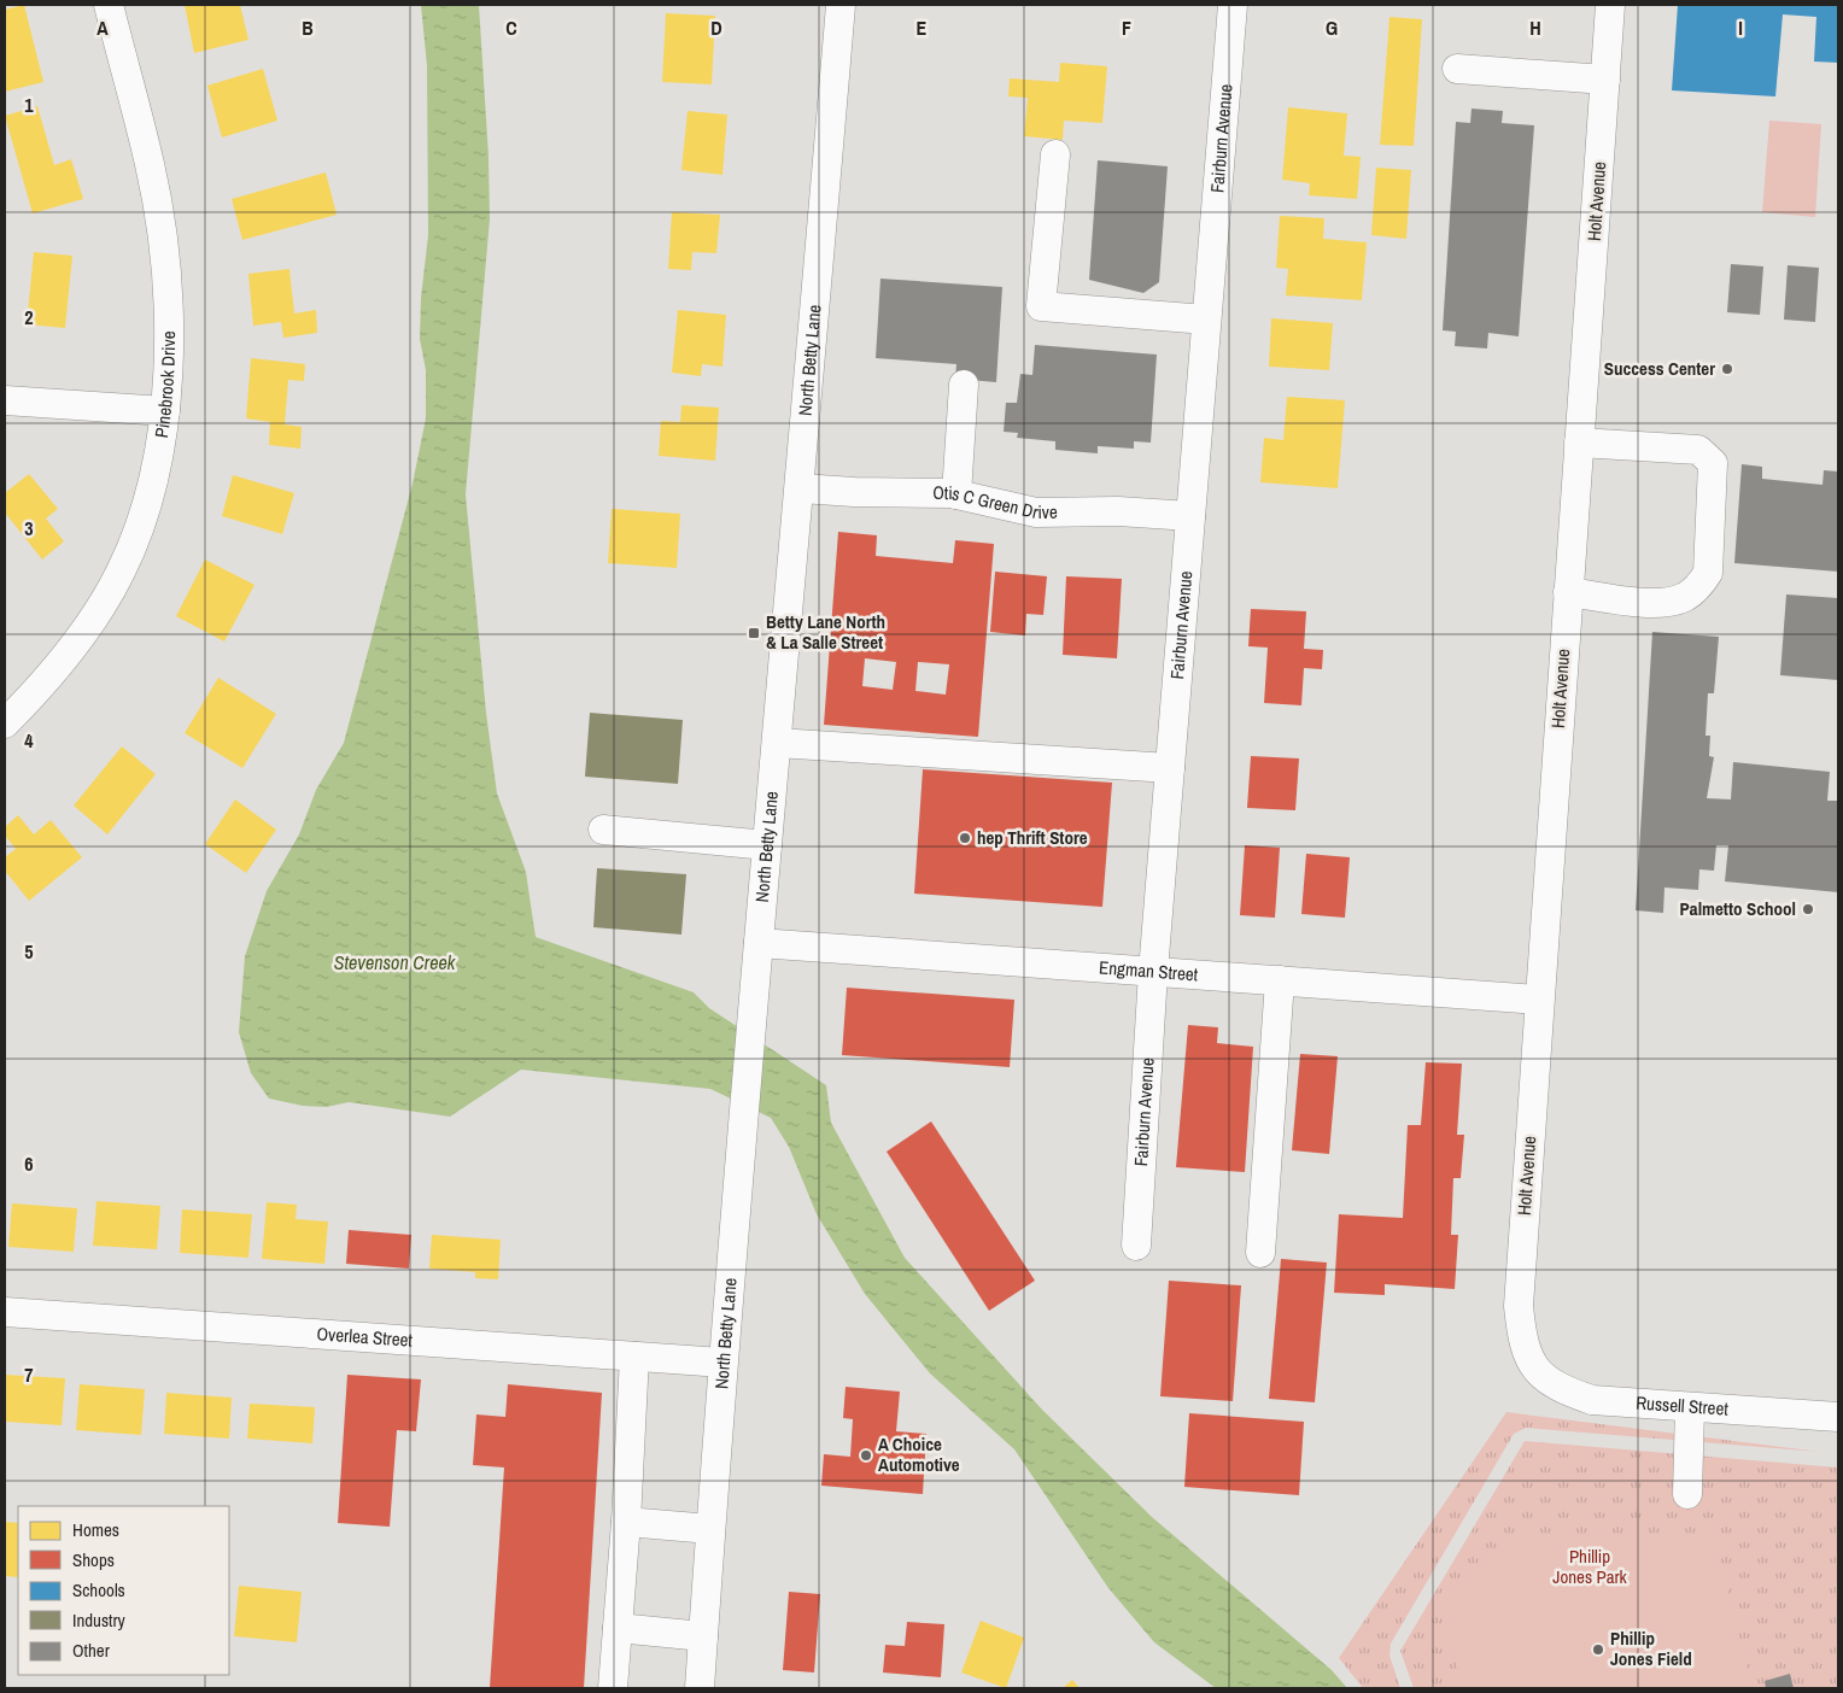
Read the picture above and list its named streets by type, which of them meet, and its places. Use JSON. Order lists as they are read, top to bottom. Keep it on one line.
{"streets":{"street":["Fairburn Avenue","Holt Avenue","North Betty Lane","Pinebrook Drive","Otis C Green Drive","Engman Street","Overlea Street","Russell Street"]},"crossings":[["Fairburn Avenue","Otis C Green Drive"],["Fairburn Avenue","Engman Street"],["Holt Avenue","Engman Street"],["Holt Avenue","Russell Street"],["North Betty Lane","Otis C Green Drive"],["North Betty Lane","Engman Street"],["North Betty Lane","Overlea Street"]],"water":["Stevenson Creek"],"parks":["Phillip Jones Park"],"places":{"other":["Success Center","hep Thrift Store","Palmetto School","A Choice Automotive","Phillip Jones Field"],"transit":["Betty Lane North & La Salle Street"]},"legend":["Homes","Shops","Schools","Industry","Other"],"grid":{"columns":["A","B","C","D","E","F","G","H","I"],"rows":["1","2","3","4","5","6","7"]}}
